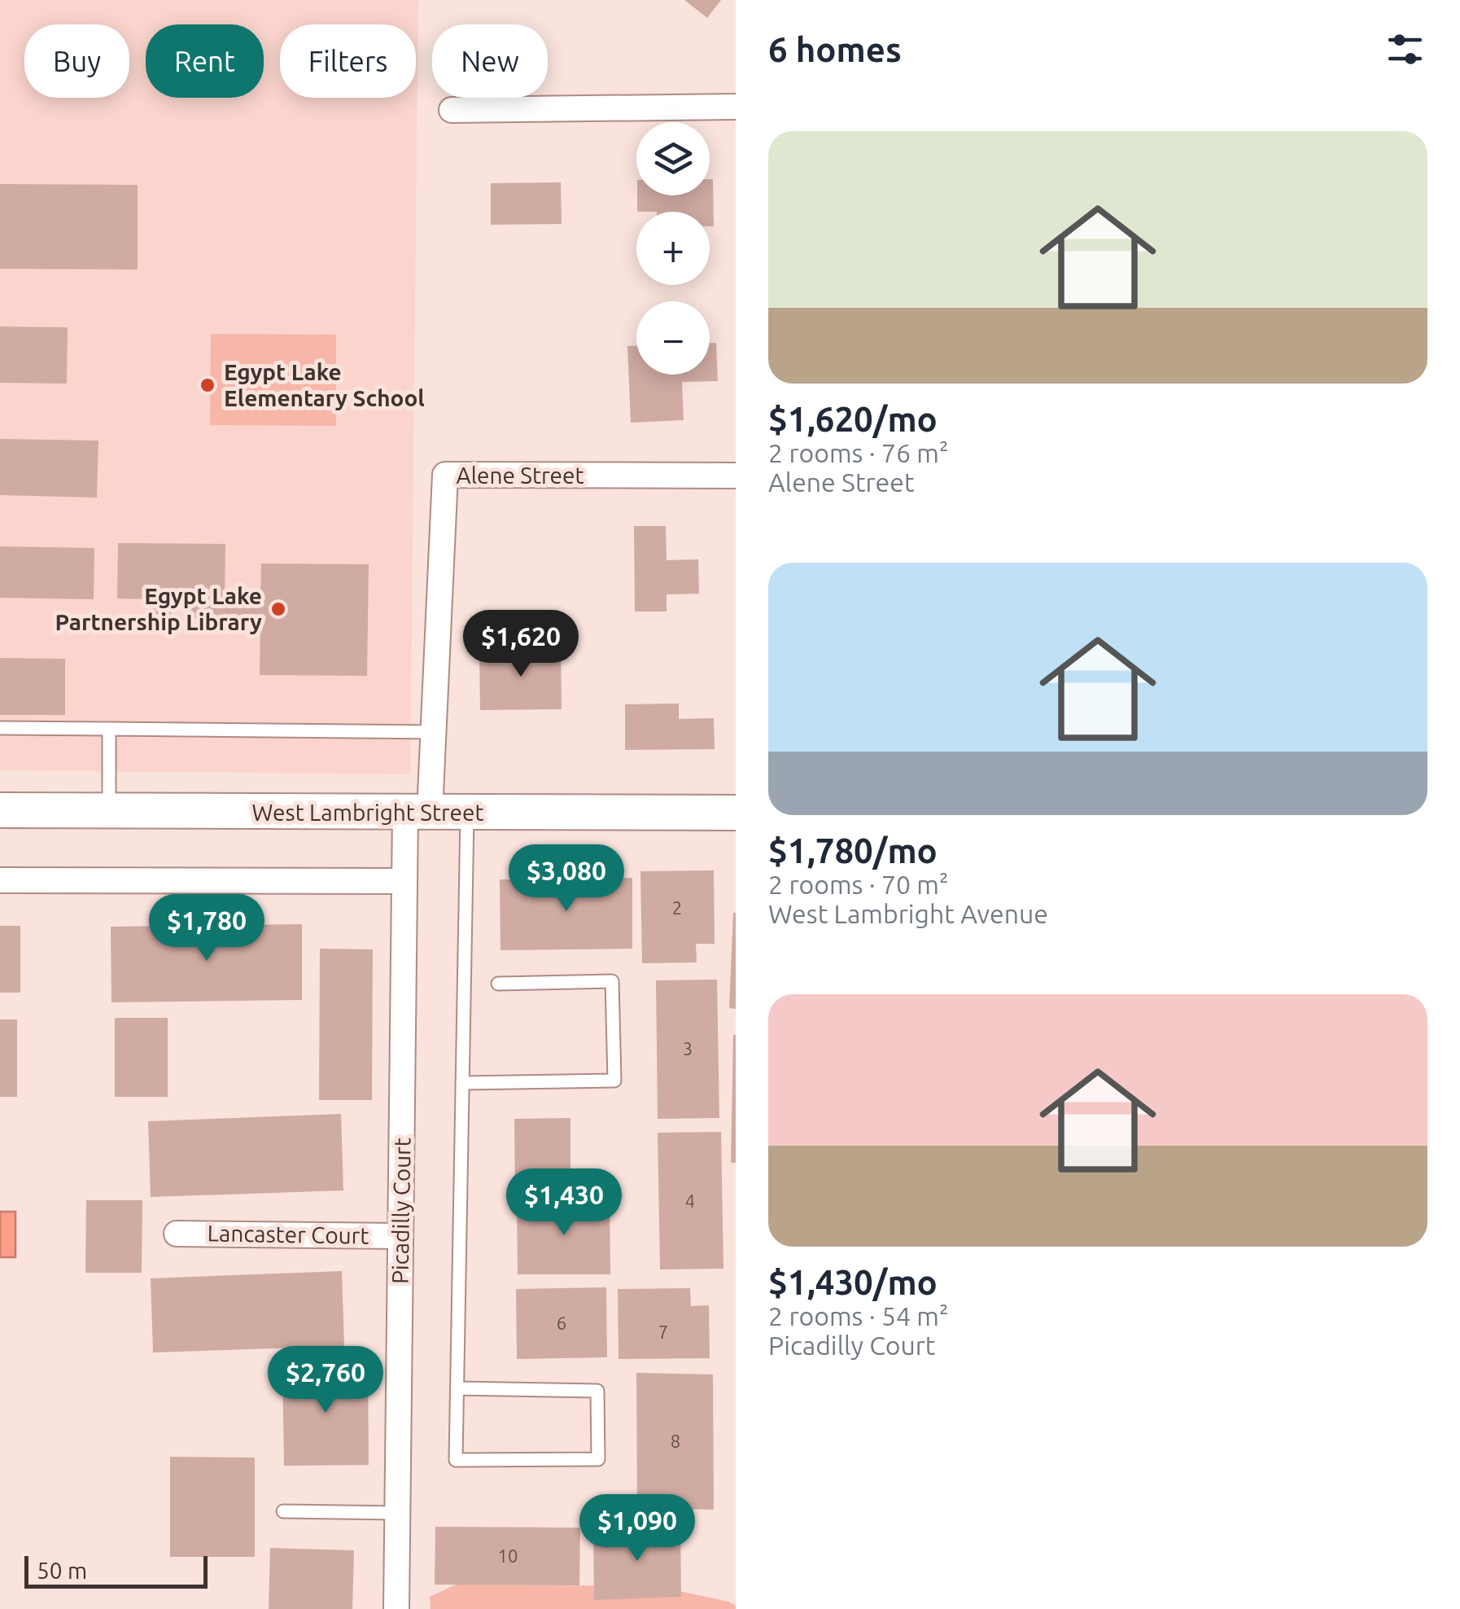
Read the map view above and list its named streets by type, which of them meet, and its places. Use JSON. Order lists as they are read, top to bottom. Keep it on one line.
{"streets":{"main road":["West Lambright Street"],"street":["Alene Street","Picadilly Court","Lancaster Court"]},"crossings":[["Alene Street","West Lambright Street"],["Alene Street","Picadilly Court"],["West Lambright Street","Picadilly Court"],["Picadilly Court","Lancaster Court"]],"places":["Egypt Lake Elementary School","Egypt Lake Partnership Library"],"house_numbers":["2","3","4","6","7","8","10"],"scale_bar":"50 m","page":{"heading":"6 homes","chip":["Buy","Rent","Filters","New"],"list":[{"name":"$1,620/mo","note":"2 rooms · 76 m² · Alene Street"},{"name":"$1,780/mo","note":"2 rooms · 70 m² · West Lambright Avenue"},{"name":"$1,430/mo","note":"2 rooms · 54 m² · Picadilly Court"}],"map_buttons":["+","−"],"price":["$1,620","$3,080","$1,780","$1,430","$2,760","$1,090"],"scale":"50 m"}}
